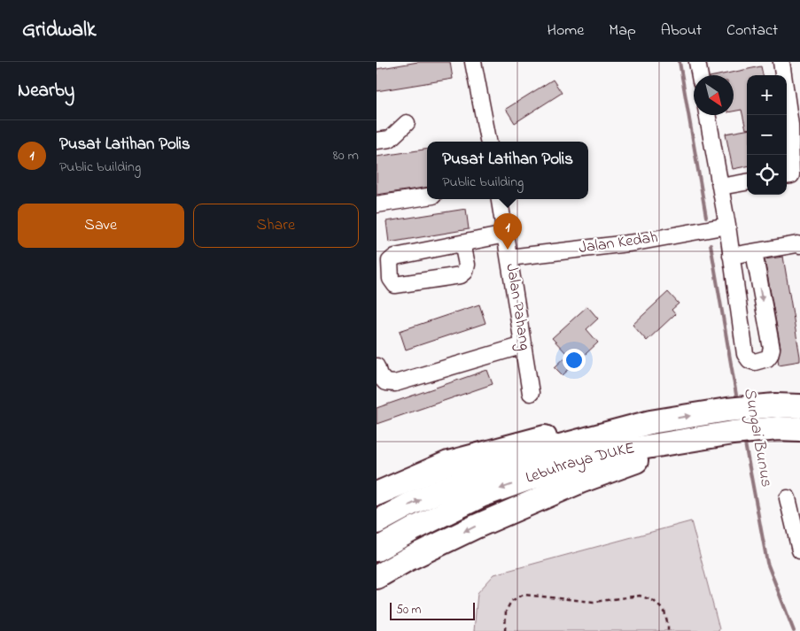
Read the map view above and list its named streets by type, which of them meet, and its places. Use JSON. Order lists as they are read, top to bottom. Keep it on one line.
{"streets":{"highway":["Lebuhraya DUKE"],"street":["Jalan Kedah","Jalan Pahang"]},"crossings":[["Jalan Kedah","Jalan Pahang"]],"water":["Sungai Bunus"],"scale_bar":"50 m","north":"bottom right","page":{"header":"Gridwalk","nav":["Home","Map","About","Contact"],"heading":"Nearby","map_buttons":["+","−"],"list":[{"mark":"1","name":"Pusat Latihan Polis","note":"Public building","value":"80 m"}],"popup":["Pusat Latihan Polis","Public building"],"buttons":["Save","Share"],"pins":"1","scale":"50 m"}}
